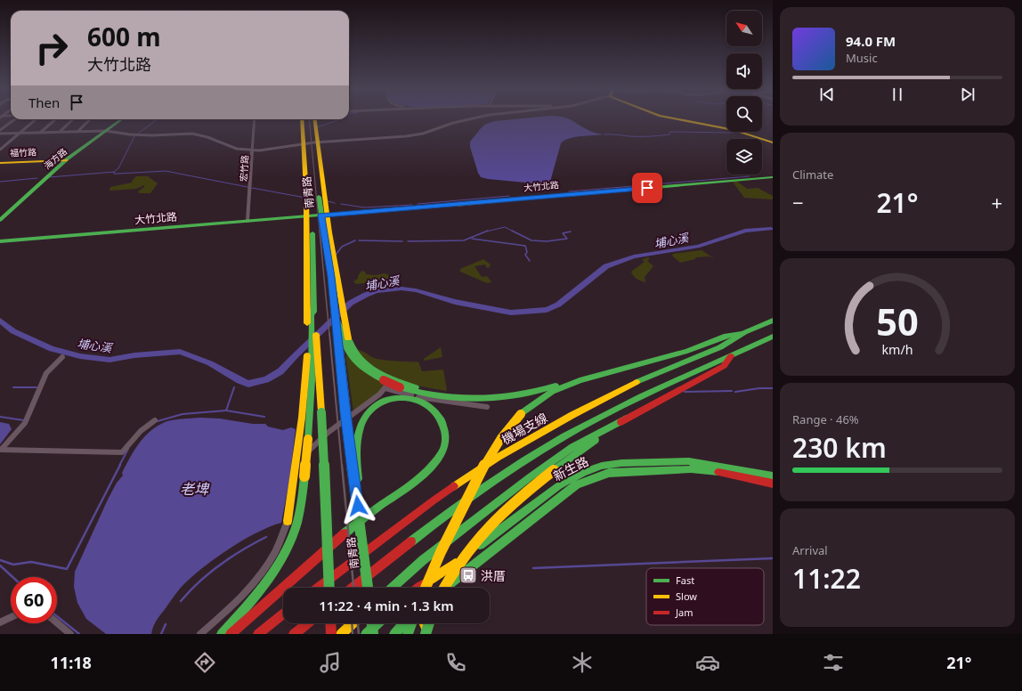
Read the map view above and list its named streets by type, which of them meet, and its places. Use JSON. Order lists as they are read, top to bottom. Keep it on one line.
{"streets":{"main road":["福竹路","海方路","大竹北路","南青路","機場支線","新生路"],"street":["宏竹路"]},"crossings":[["福竹路","海方路"],["宏竹路","大竹北路"],["大竹北路","南青路"]],"water":["埔心溪","老埤"],"places":{"bus stop":["洪厝"]},"legend":["Fast","Slow","Jam"],"north":"top left","page":{"turn":["600 m","大竹北路"],"song":["94.0 FM","Music"],"then":"Then","tile":["Climate",["Range · 46%","230 km"],["Arrival","11:22"]],"heat":["−","21°","+"],"limit":"60","trip":"11:22 · 4 min · 1.3 km","tabs":["11:18","21°"],"gauge":["50","km/h"]}}
